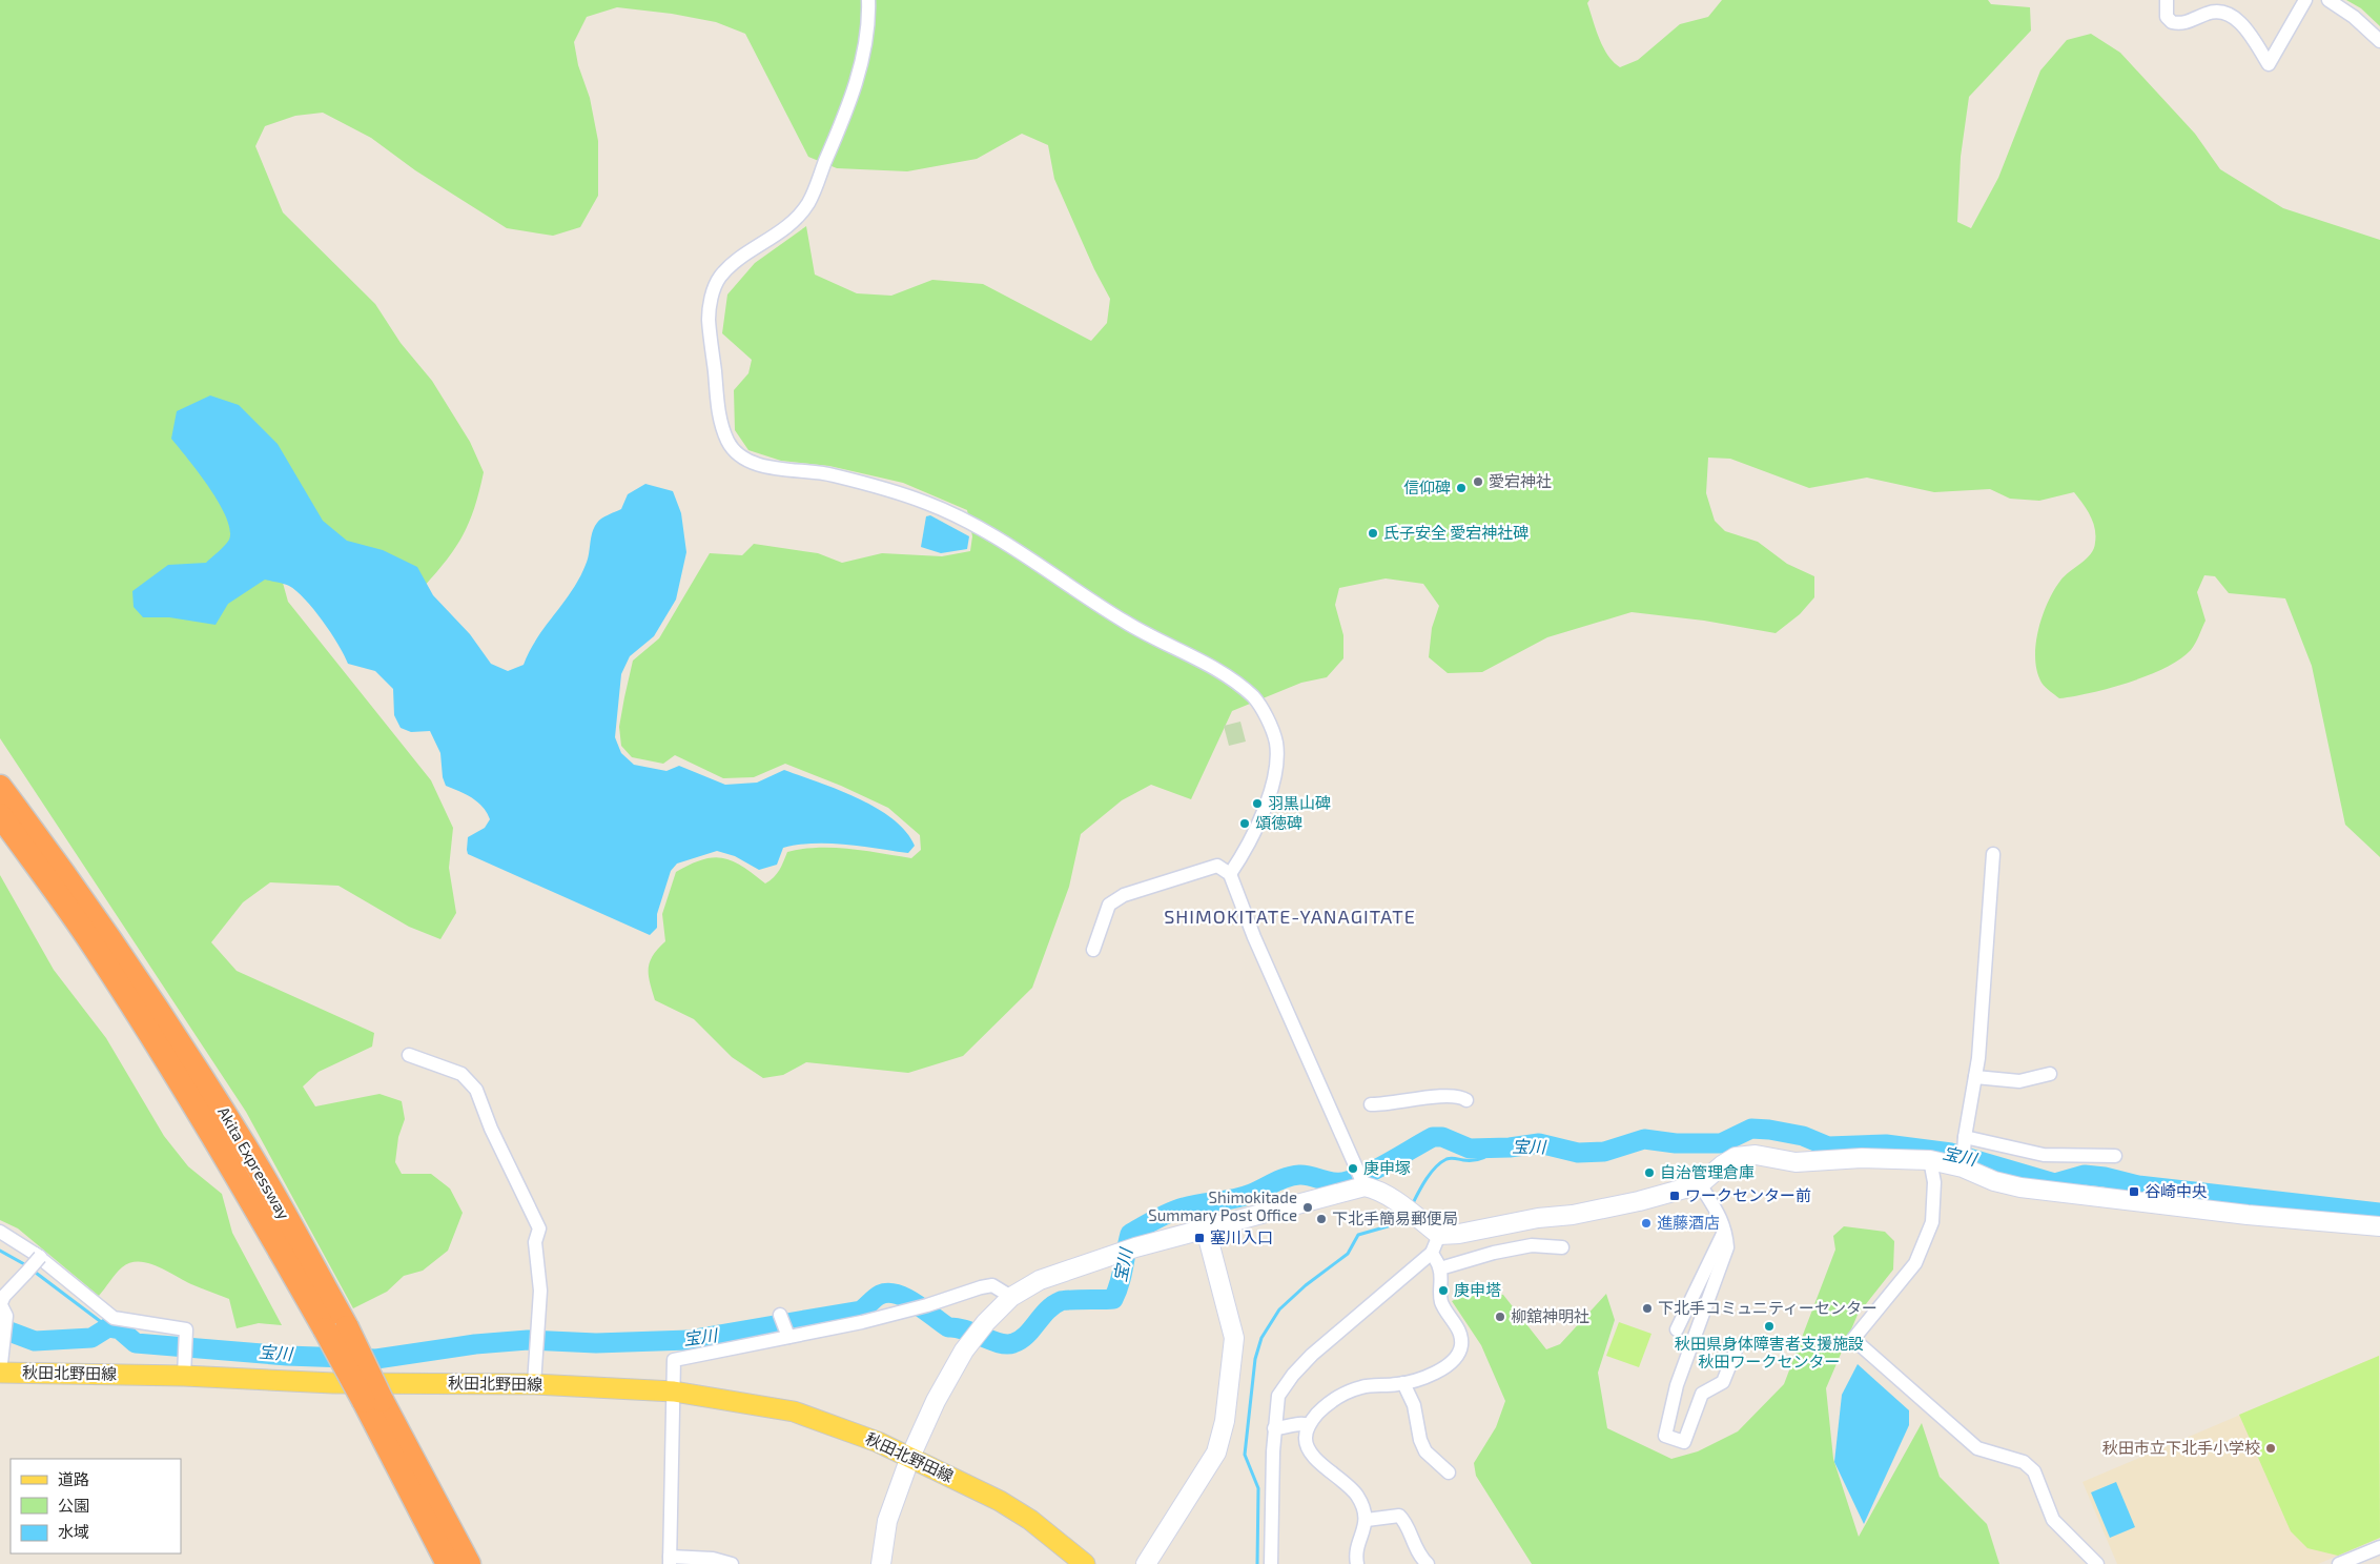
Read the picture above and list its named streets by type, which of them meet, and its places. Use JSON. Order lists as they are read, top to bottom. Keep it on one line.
{"streets":{"highway":["Akita Expressway"],"main road":["秋田北野田線"]},"districts":["SHIMOKITATE-YANAGITATE"],"water":["宝川"],"places":{"other":["愛宕神社","信仰碑","氏子安全 愛宕神社碑","羽黒山碑","頌徳碑","庚申塚","自治管理倉庫","Shimokitade Summary Post Office","下北手簡易郵便局","進藤酒店","庚申塔","下北手コミュニティーセンター","柳舘神明社","秋田県身体障害者支援施設 秋田ワークセンター","秋田市立下北手小学校"],"transit":["谷崎中央","ワークセンター前","塞川入口"]},"legend":["道路","公園","水域"]}
